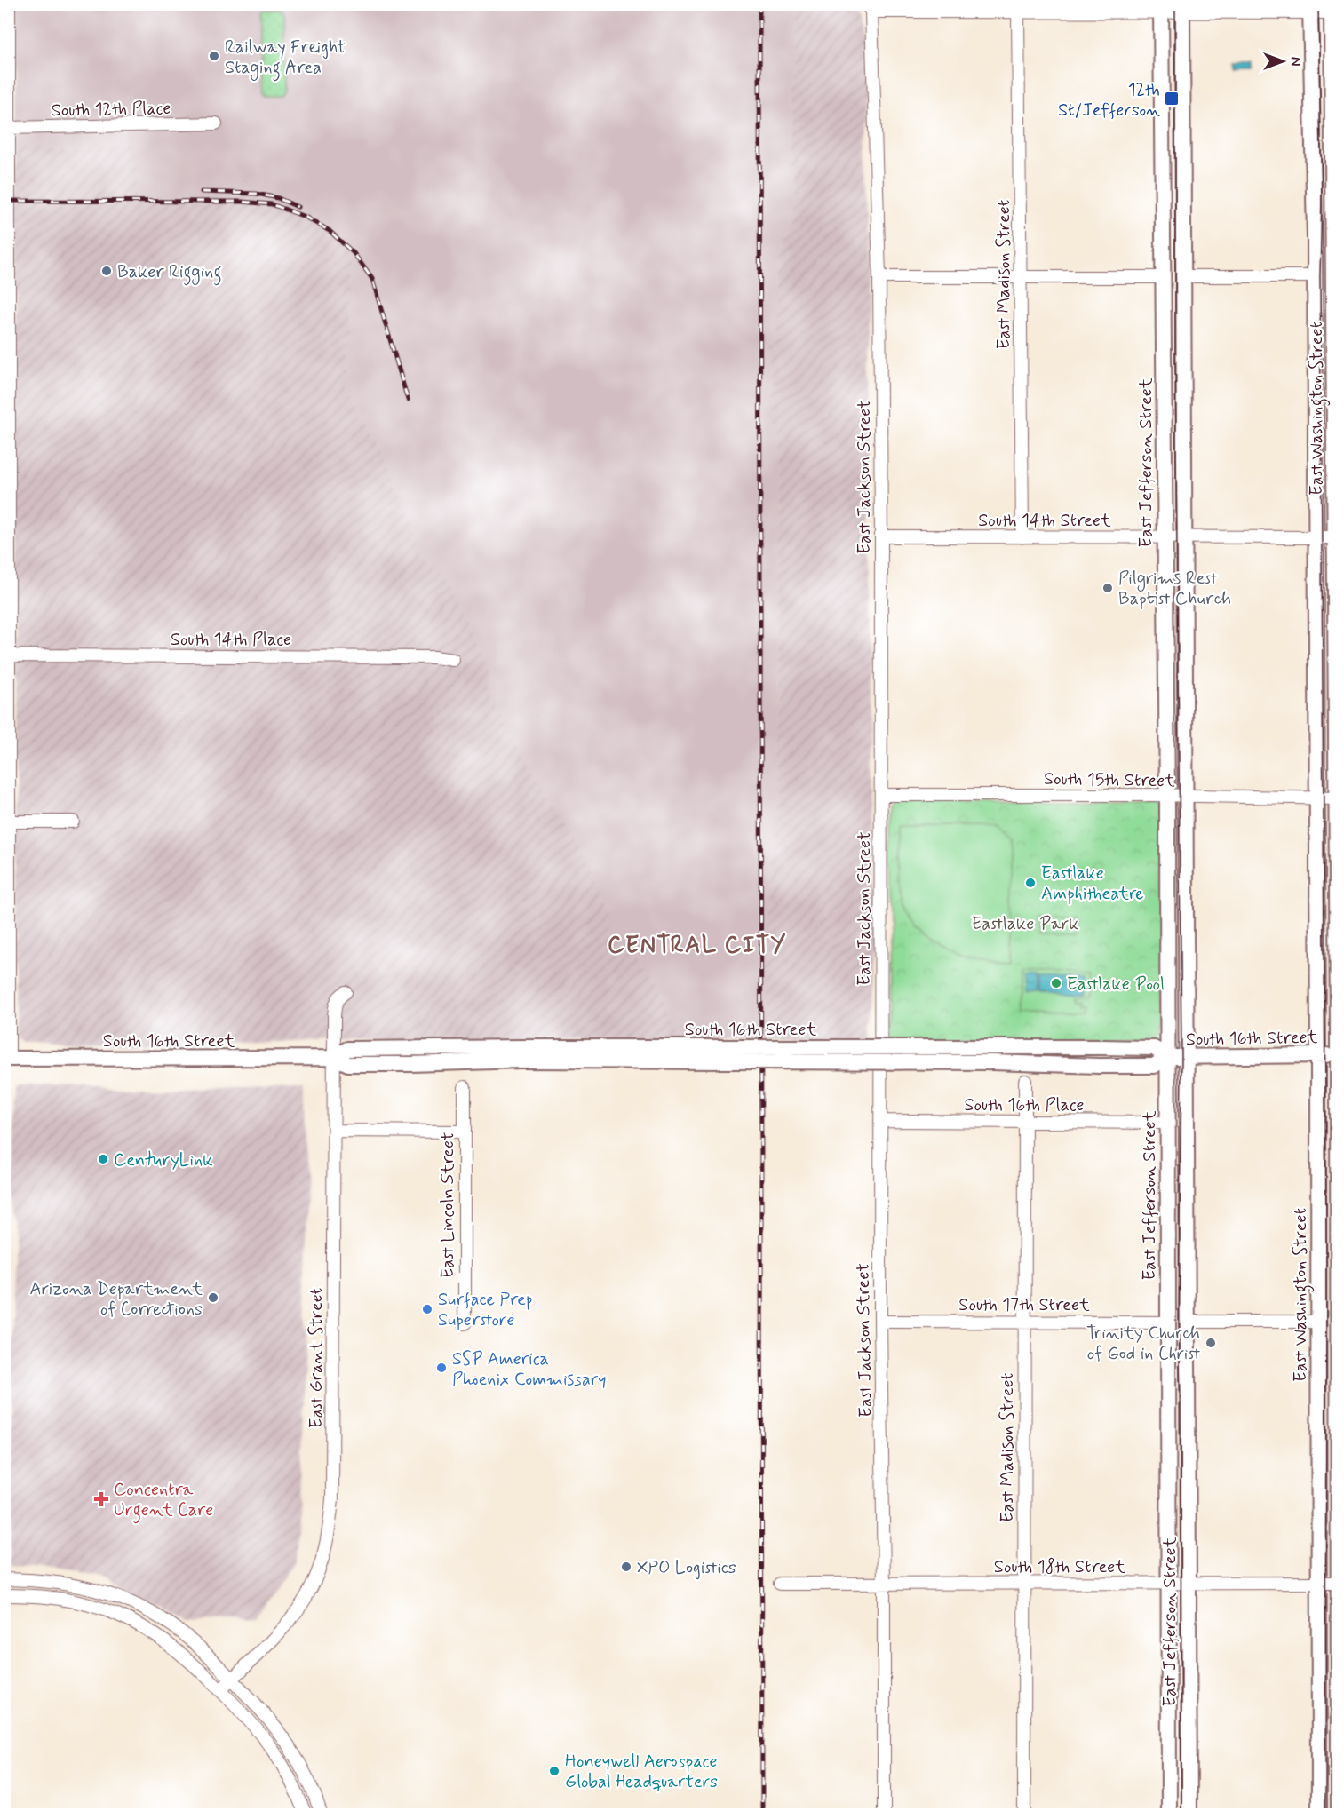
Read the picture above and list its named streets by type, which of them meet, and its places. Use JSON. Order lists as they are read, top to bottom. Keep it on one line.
{"streets":{"main road":["East Washington Street","East Jefferson Street","South 16th Street"],"street":["South 12th Place","East Madison Street","East Jackson Street","South 14th Street","South 14th Place","South 15th Street","South 16th Place","East Lincoln Street","South 17th Street","East Grant Street","South 18th Street"]},"crossings":[["East Madison Street","South 14th Street"],["East Madison Street","South 16th Place"],["East Madison Street","South 17th Street"],["East Madison Street","South 18th Street"],["East Washington Street","South 14th Street"],["East Washington Street","South 15th Street"],["East Washington Street","South 16th Street"],["East Washington Street","South 18th Street"],["East Jefferson Street","South 14th Street"],["East Jefferson Street","South 15th Street"],["East Jefferson Street","South 16th Street"],["East Jefferson Street","South 16th Place"],["East Jefferson Street","South 17th Street"],["East Jefferson Street","South 18th Street"],["East Jackson Street","South 14th Street"],["East Jackson Street","South 15th Street"],["East Jackson Street","South 16th Place"],["East Jackson Street","South 17th Street"],["East Jackson Street","South 18th Street"],["South 16th Street","East Grant Street"]],"districts":["CENTRAL CITY"],"parks":["Eastlake Park"],"places":{"other":["Railway Freight Staging Area","Baker Rigging","Pilgrims Rest Baptist Church","Eastlake Amphitheatre","Eastlake Pool","CenturyLink","Arizona Department of Corrections","Surface Prep Superstore","Trinity Church of God in Christ","SSP America Phoenix Commissary","XPO Logistics","Honeywell Aerospace Global Headquarters"],"transit":["12th St/Jefferson"],"health":["Concentra Urgent Care"]},"north":"right"}
